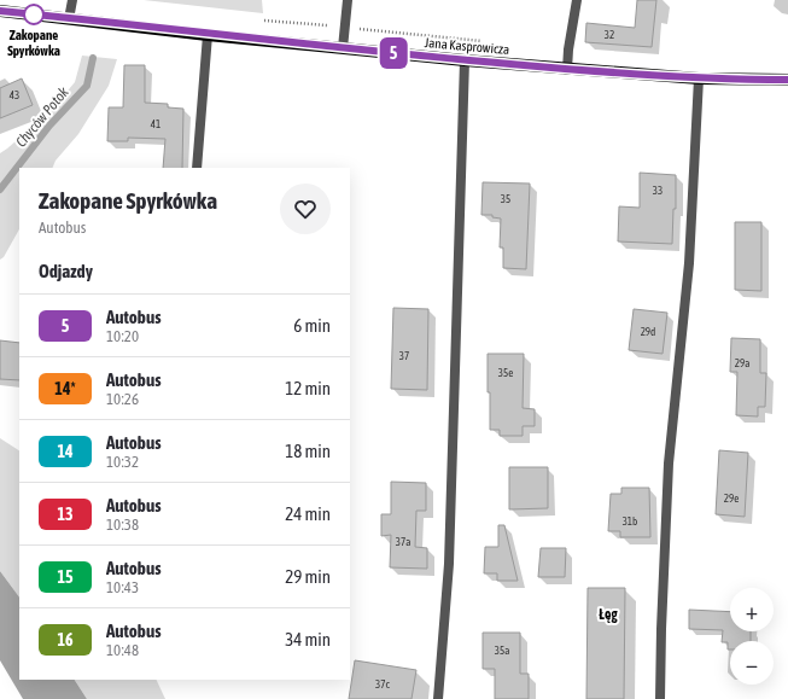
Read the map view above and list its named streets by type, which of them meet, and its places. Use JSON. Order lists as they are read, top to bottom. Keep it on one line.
{"streets":{"main road":["Jana Kasprowicza"]},"districts":["Łęg"],"water":["Chyców Potok"],"places":["Zakopane Spyrkówka"],"lines":["bus line 5"],"house_numbers":["32","43","41","33","35","29d","37","29a","35e","29e","31b","37a","35a","37c"],"page":{"on_map":"5","heading":[["Zakopane Spyrkówka","Autobus"],"Odjazdy"],"list":[{"mark":"5","name":"Autobus","note":"10:20","value":"6 min"},{"mark":"14*","name":"Autobus","note":"10:26","value":"12 min"},{"mark":"14","name":"Autobus","note":"10:32","value":"18 min"},{"mark":"13","name":"Autobus","note":"10:38","value":"24 min"},{"mark":"15","name":"Autobus","note":"10:43","value":"29 min"},{"mark":"16","name":"Autobus","note":"10:48","value":"34 min"}],"map_buttons":["+","−"]}}
